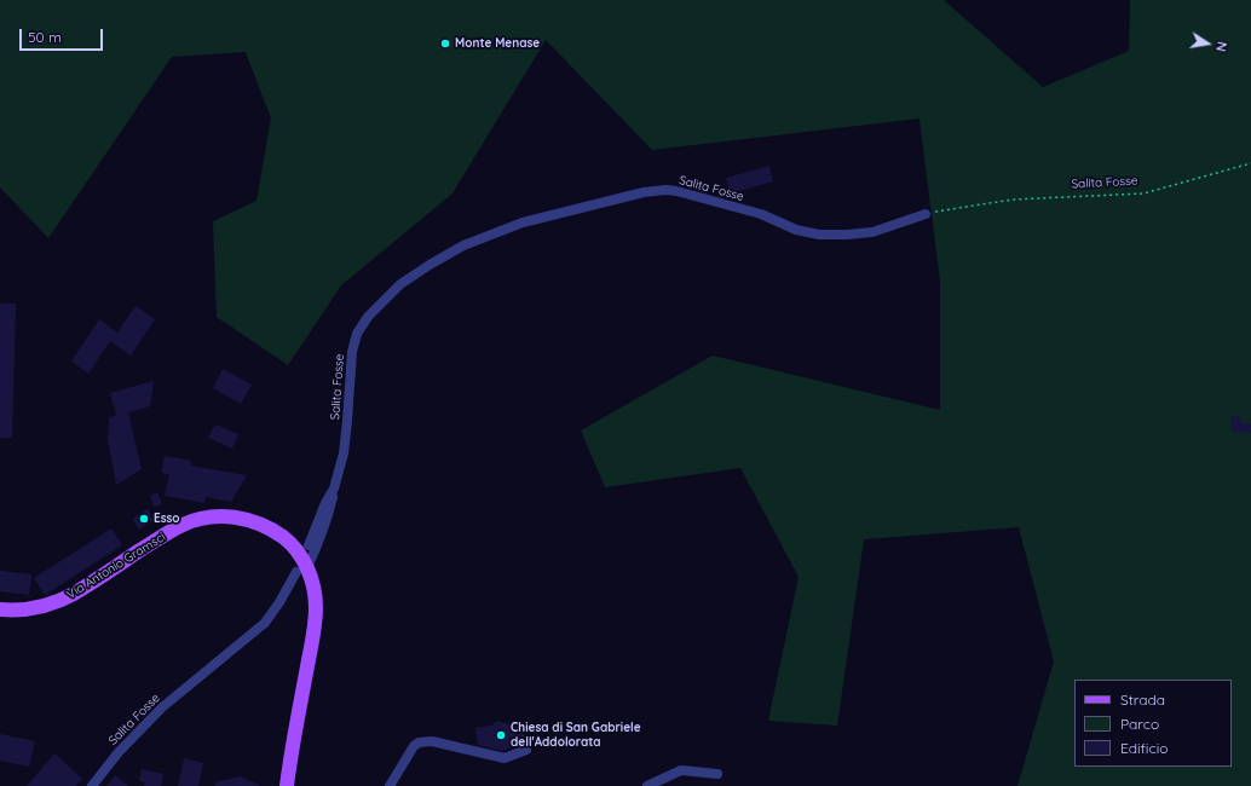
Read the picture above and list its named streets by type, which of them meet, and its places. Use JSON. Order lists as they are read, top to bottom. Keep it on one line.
{"streets":{"main road":["Via Antonio Gramsci"],"street":["Salita Fosse"]},"crossings":[["Salita Fosse","Via Antonio Gramsci"]],"places":["Monte Menase","Esso","Chiesa di San Gabriele dell'Addolorata"],"legend":["Strada","Parco","Edificio"],"scale_bar":"50 m","north":"right"}
